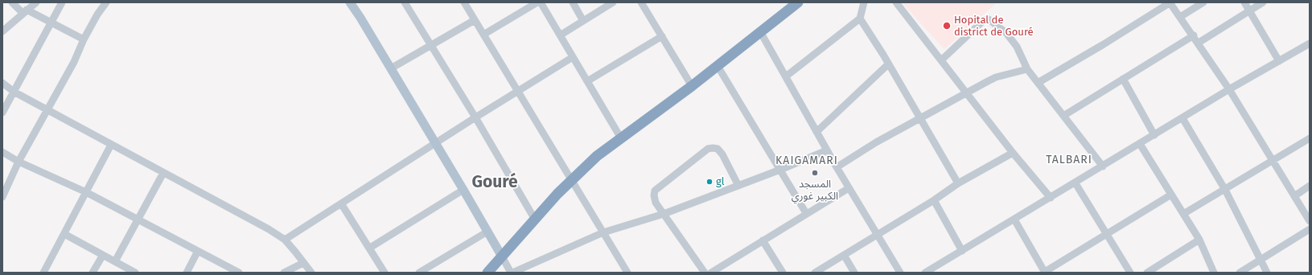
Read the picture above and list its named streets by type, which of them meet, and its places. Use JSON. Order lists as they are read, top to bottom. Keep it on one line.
{"districts":["TALBARI","KAIGAMARI","Gouré"],"places":["Hopital de district de Gouré","المسجد الكبير غوري","gl"]}
